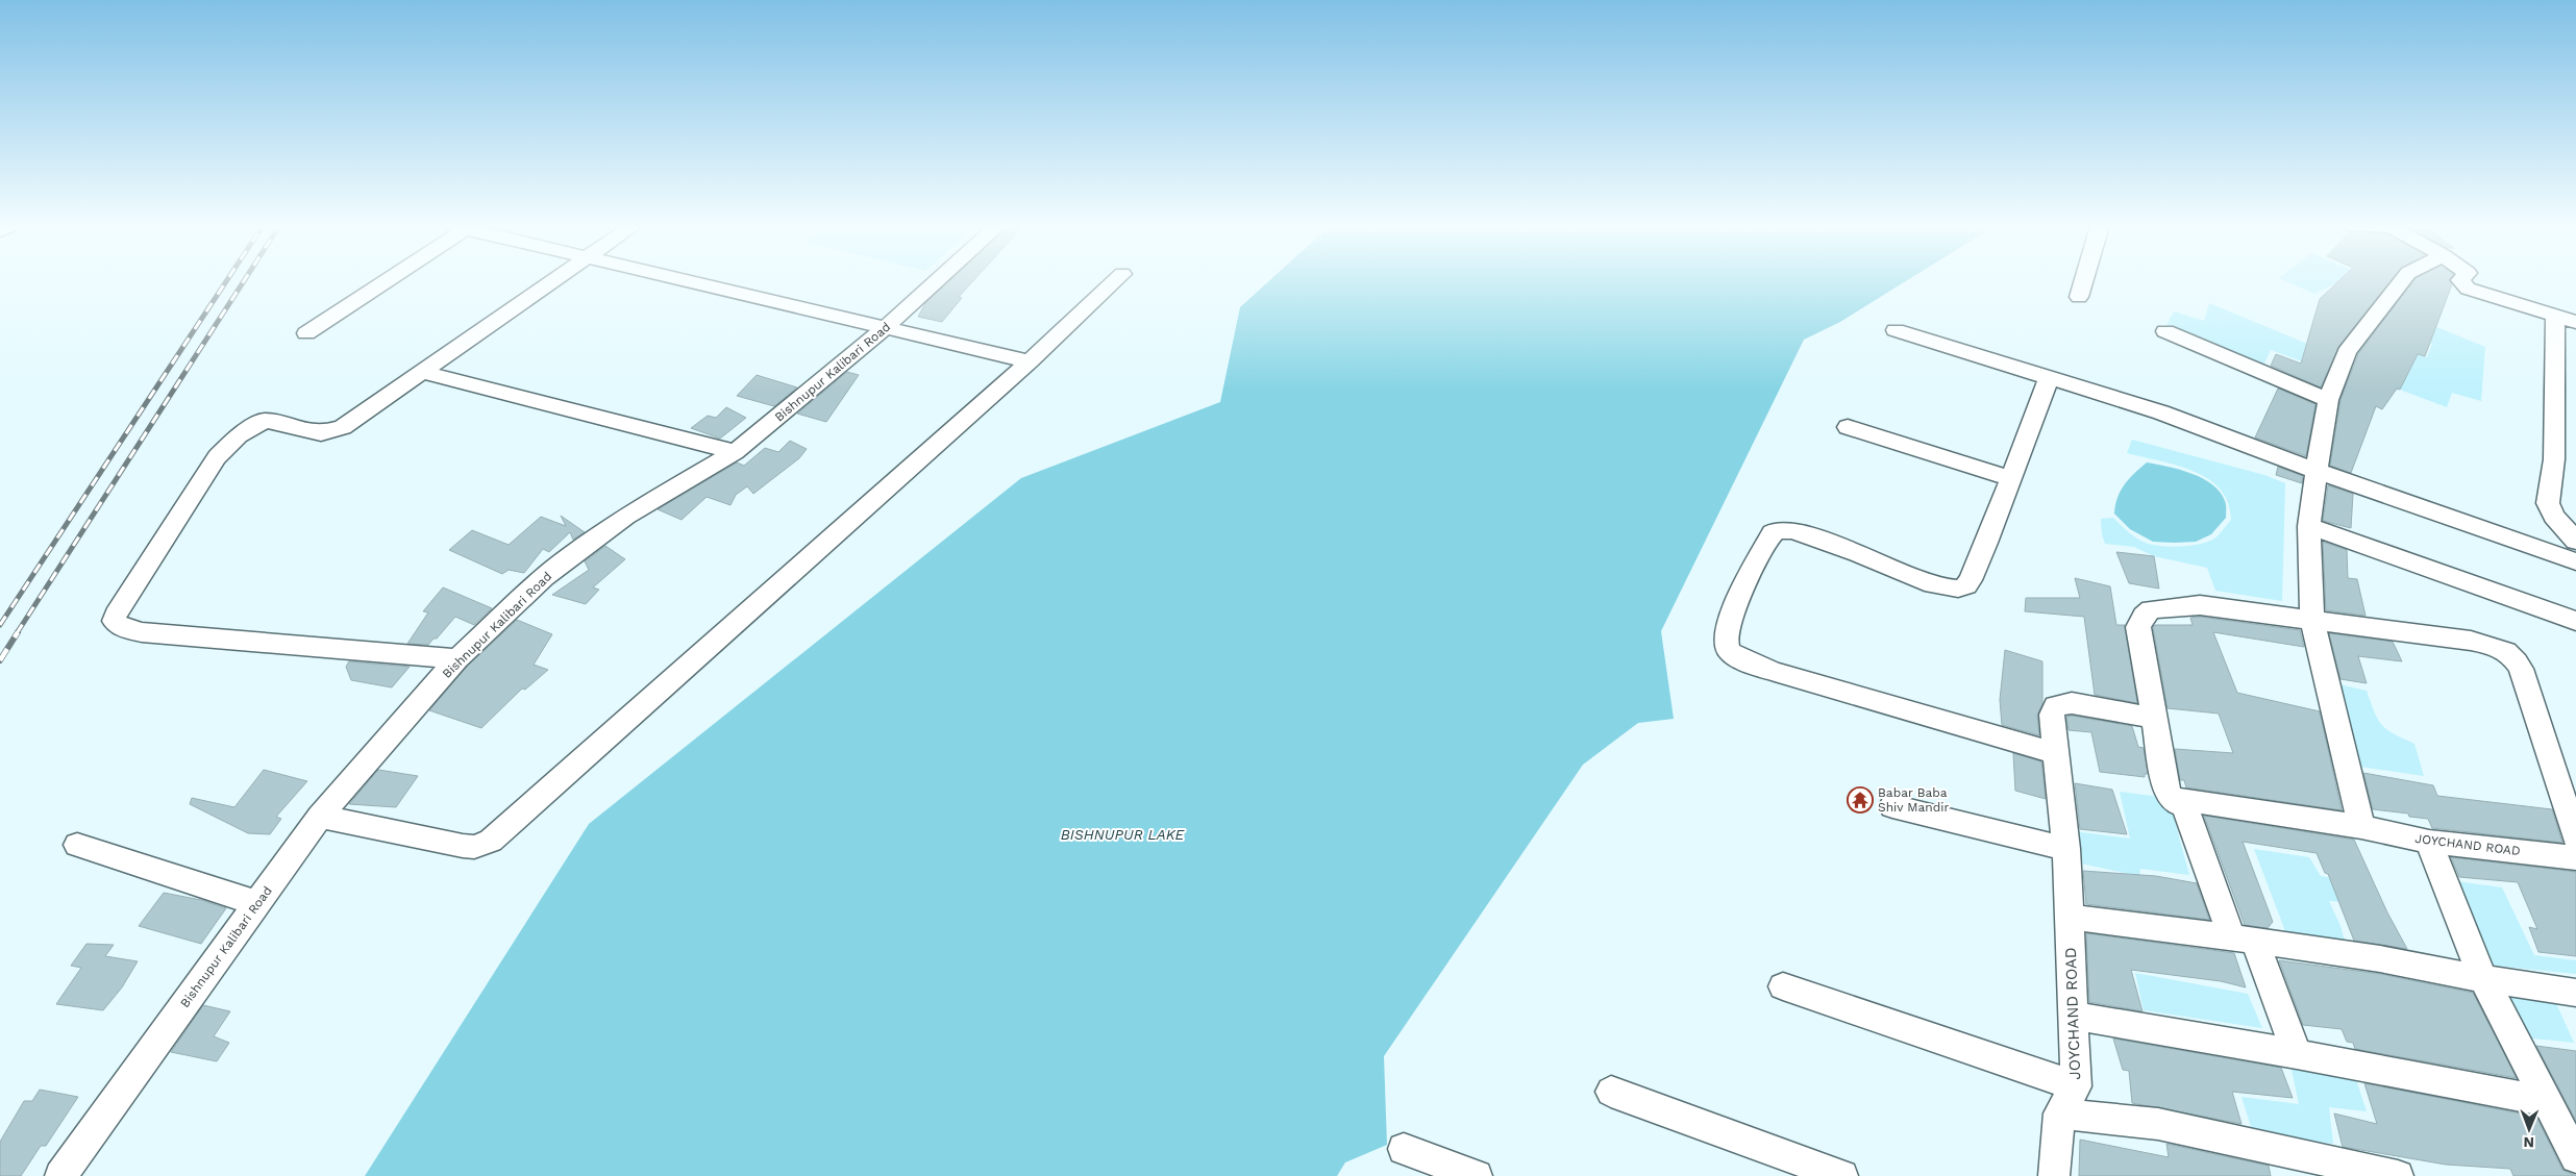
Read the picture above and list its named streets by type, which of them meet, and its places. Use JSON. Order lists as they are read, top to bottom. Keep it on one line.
{"streets":{"street":["Bishnupur Kalibari Road","JOYCHAND ROAD"]},"water":["BISHNUPUR LAKE"],"places":{"temple":["Babar Baba Shiv Mandir"]},"north":"bottom"}
